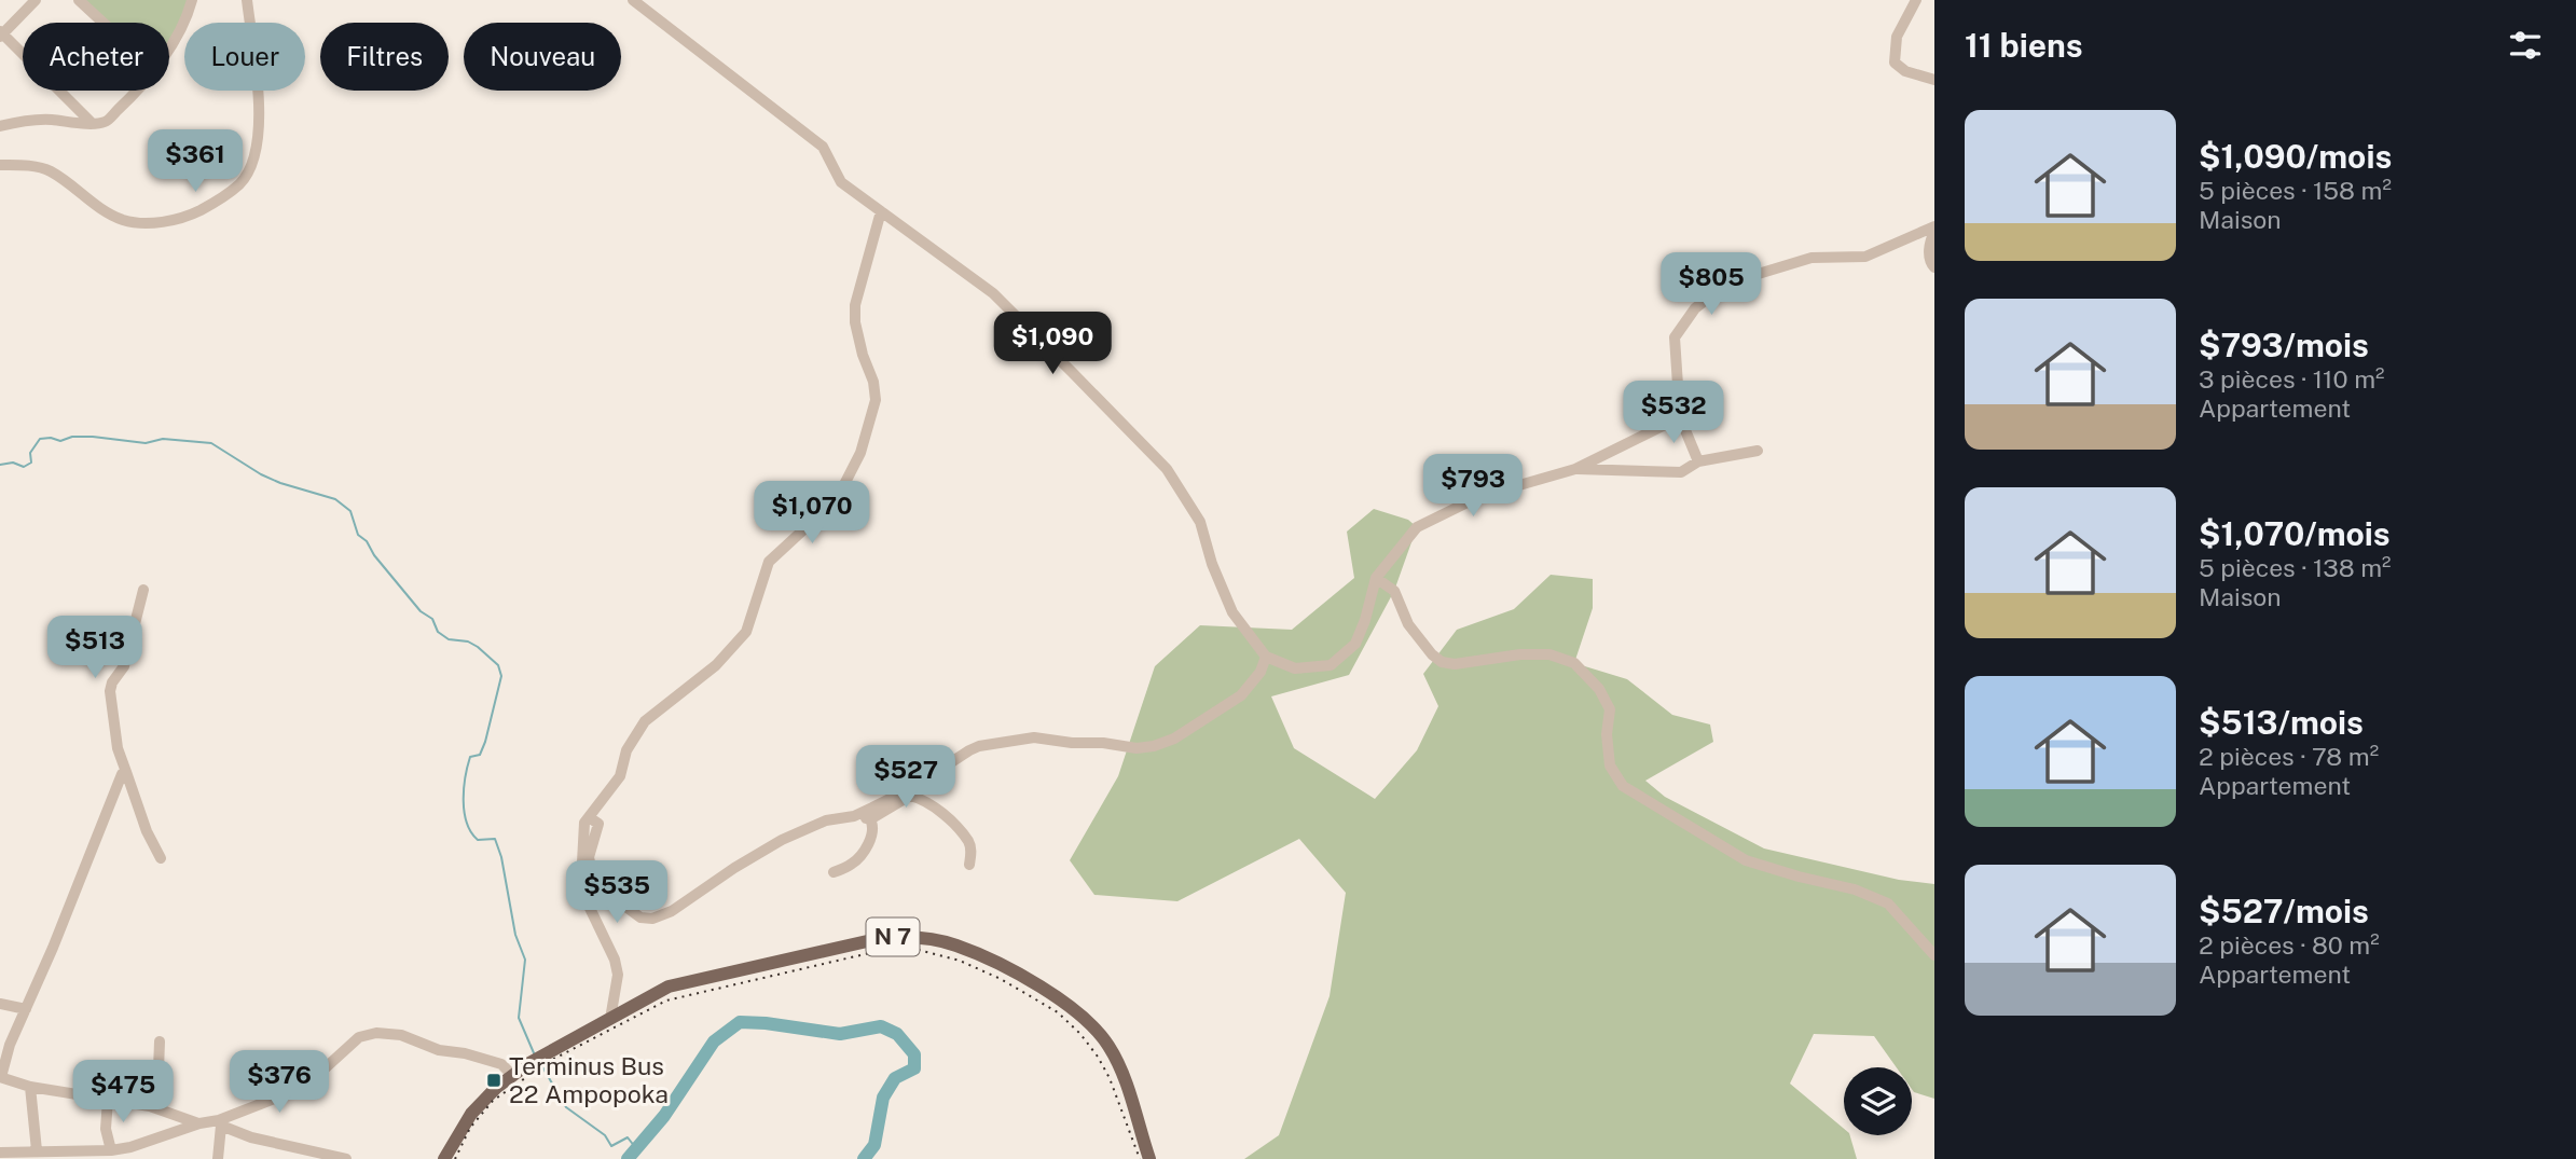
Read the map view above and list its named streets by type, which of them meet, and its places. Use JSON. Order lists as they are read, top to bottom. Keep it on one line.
{"streets":{"main road":["N 7"]},"places":{"transit":["Terminus Bus 22 Ampopoka"]},"page":{"heading":"11 biens","chip":["Acheter","Louer","Filtres","Nouveau"],"list":[{"name":"$1,090/mois","note":"5 pièces · 158 m² · Maison"},{"name":"$793/mois","note":"3 pièces · 110 m² · Appartement"},{"name":"$1,070/mois","note":"5 pièces · 138 m² · Maison"},{"name":"$513/mois","note":"2 pièces · 78 m² · Appartement"},{"name":"$527/mois","note":"2 pièces · 80 m² · Appartement"}],"price":["$361","$805","$1,090","$532","$793","$1,070","$513","$527","$535","$376","$475"]}}
